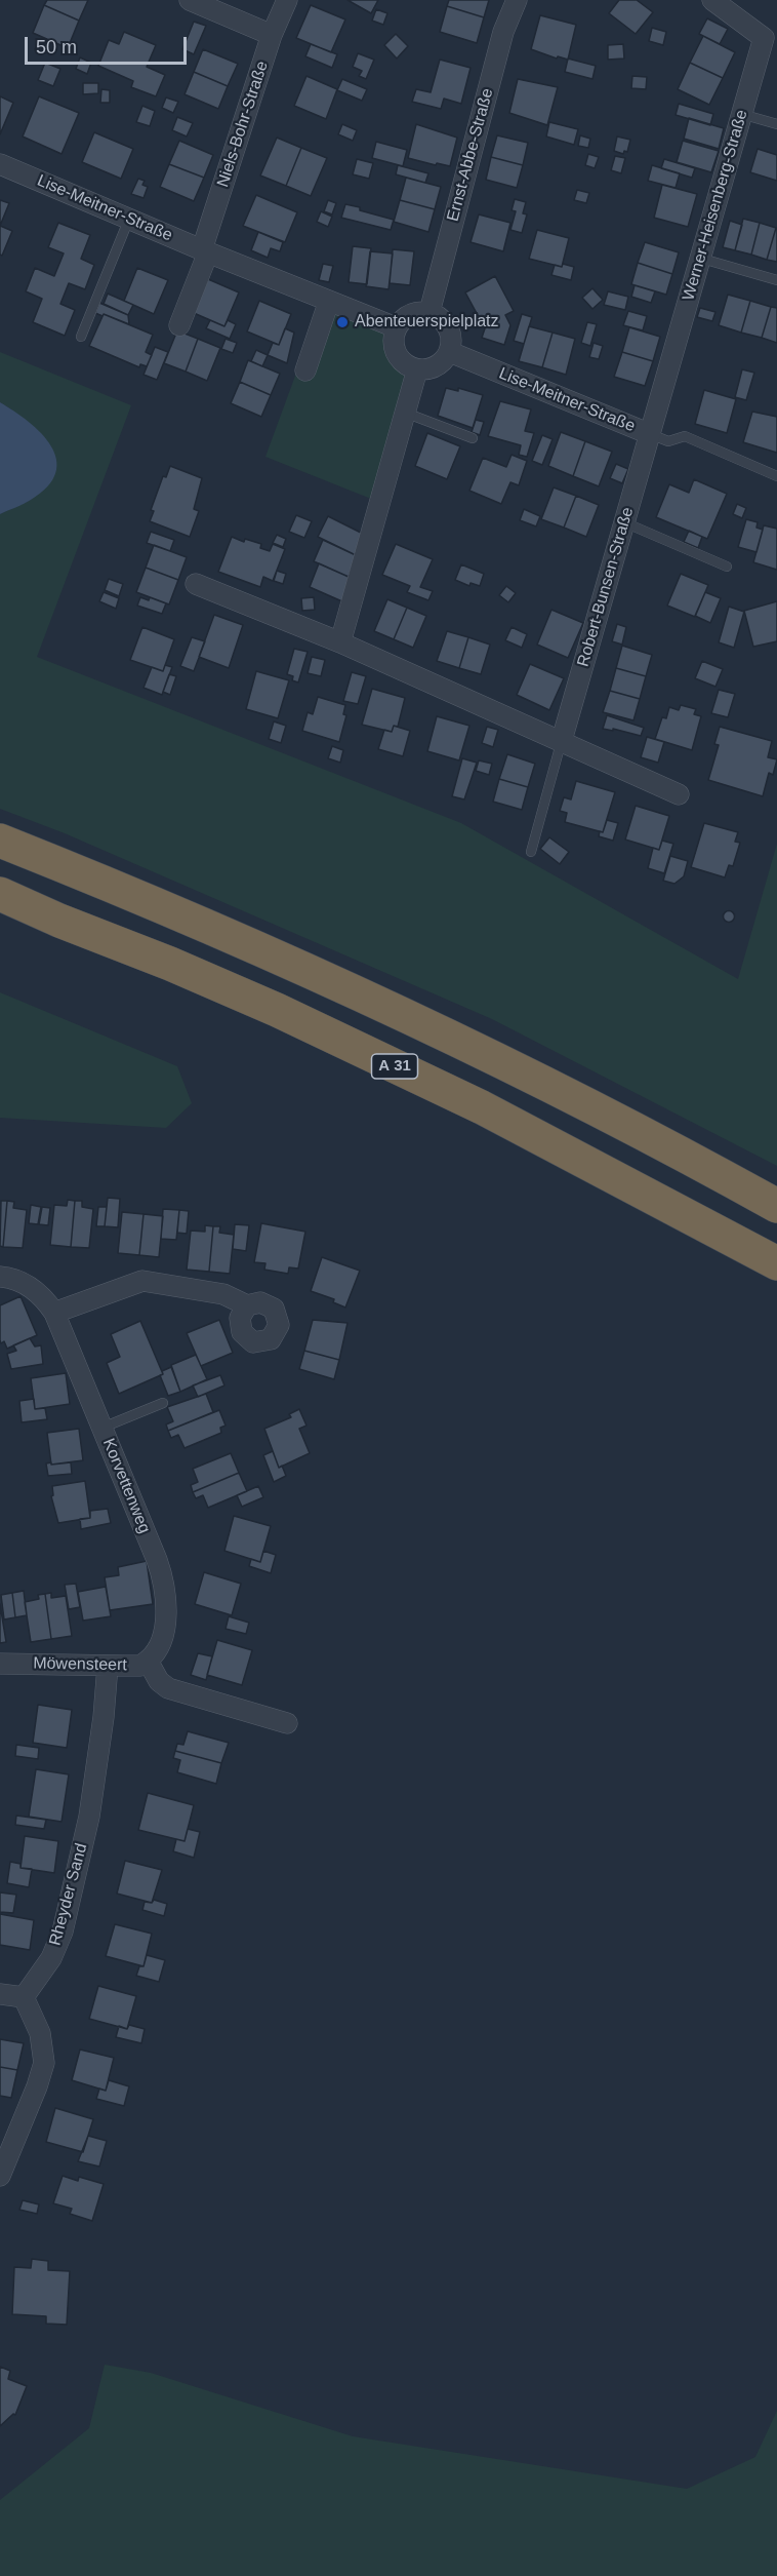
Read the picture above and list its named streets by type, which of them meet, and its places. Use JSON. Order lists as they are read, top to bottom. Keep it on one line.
{"streets":{"highway":["A 31"],"street":["Niels-Bohr-Straße","Ernst-Abbe-Straße","Werner-Heisenberg-Straße","Lise-Meitner-Straße","Robert-Bunsen-Straße","Korvettenweg","Möwensteert","Rheyder Sand"]},"crossings":[["Niels-Bohr-Straße","Lise-Meitner-Straße"],["Ernst-Abbe-Straße","Lise-Meitner-Straße"],["Werner-Heisenberg-Straße","Lise-Meitner-Straße"],["Werner-Heisenberg-Straße","Robert-Bunsen-Straße"],["Lise-Meitner-Straße","Robert-Bunsen-Straße"],["Korvettenweg","Möwensteert"],["Möwensteert","Rheyder Sand"]],"places":["Abenteuerspielplatz"],"scale_bar":"50 m"}
